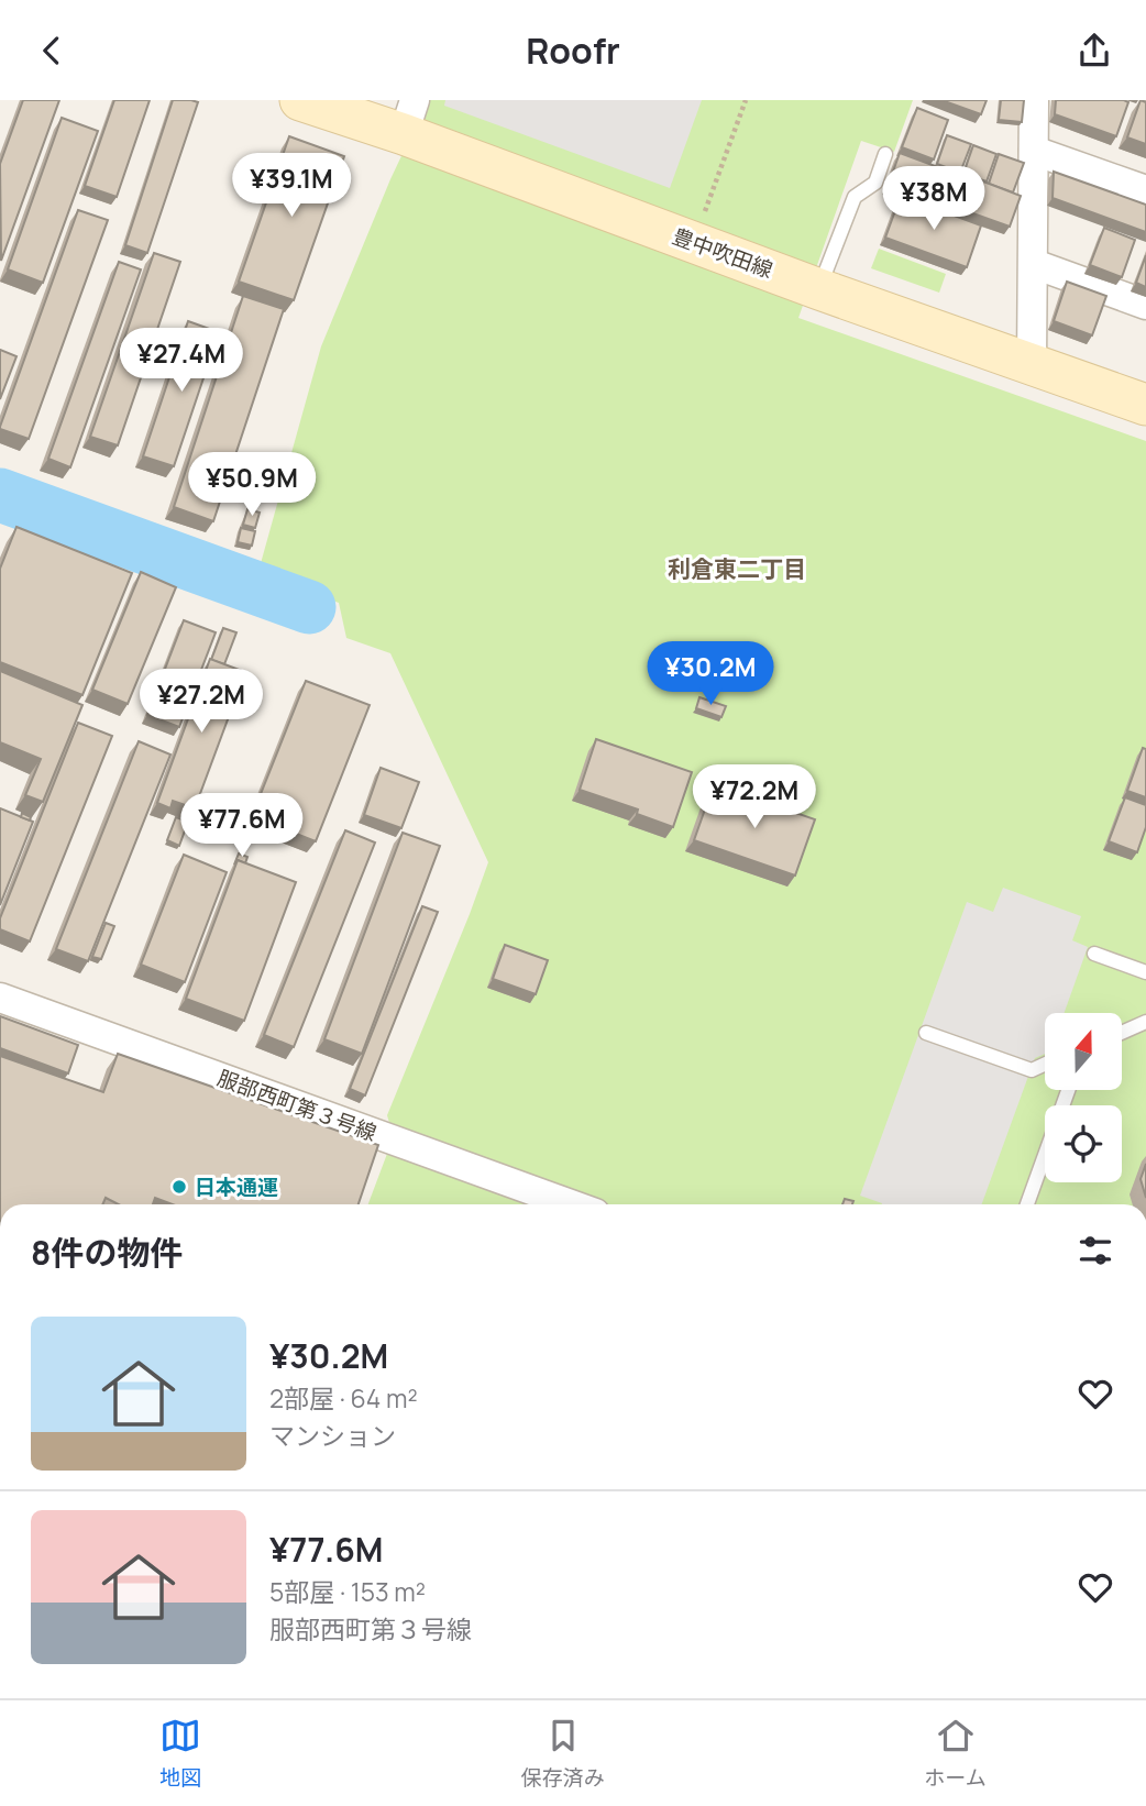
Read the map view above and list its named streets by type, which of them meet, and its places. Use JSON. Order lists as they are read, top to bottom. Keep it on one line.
{"streets":{"main road":["豊中吹田線"],"street":["服部西町第３号線"]},"districts":["利倉東二丁目"],"places":["日本通運"],"north":"top","page":{"header":"Roofr","price":["¥39.1M","¥38M","¥27.4M","¥50.9M","¥30.2M","¥27.2M","¥72.2M","¥77.6M"],"heading":"8件の物件","list":[{"name":"¥30.2M","note":"2部屋 · 64 m² · マンション"},{"name":"¥77.6M","note":"5部屋 · 153 m² · 服部西町第３号線"}],"tabs":["地図","保存済み","ホーム"]}}
